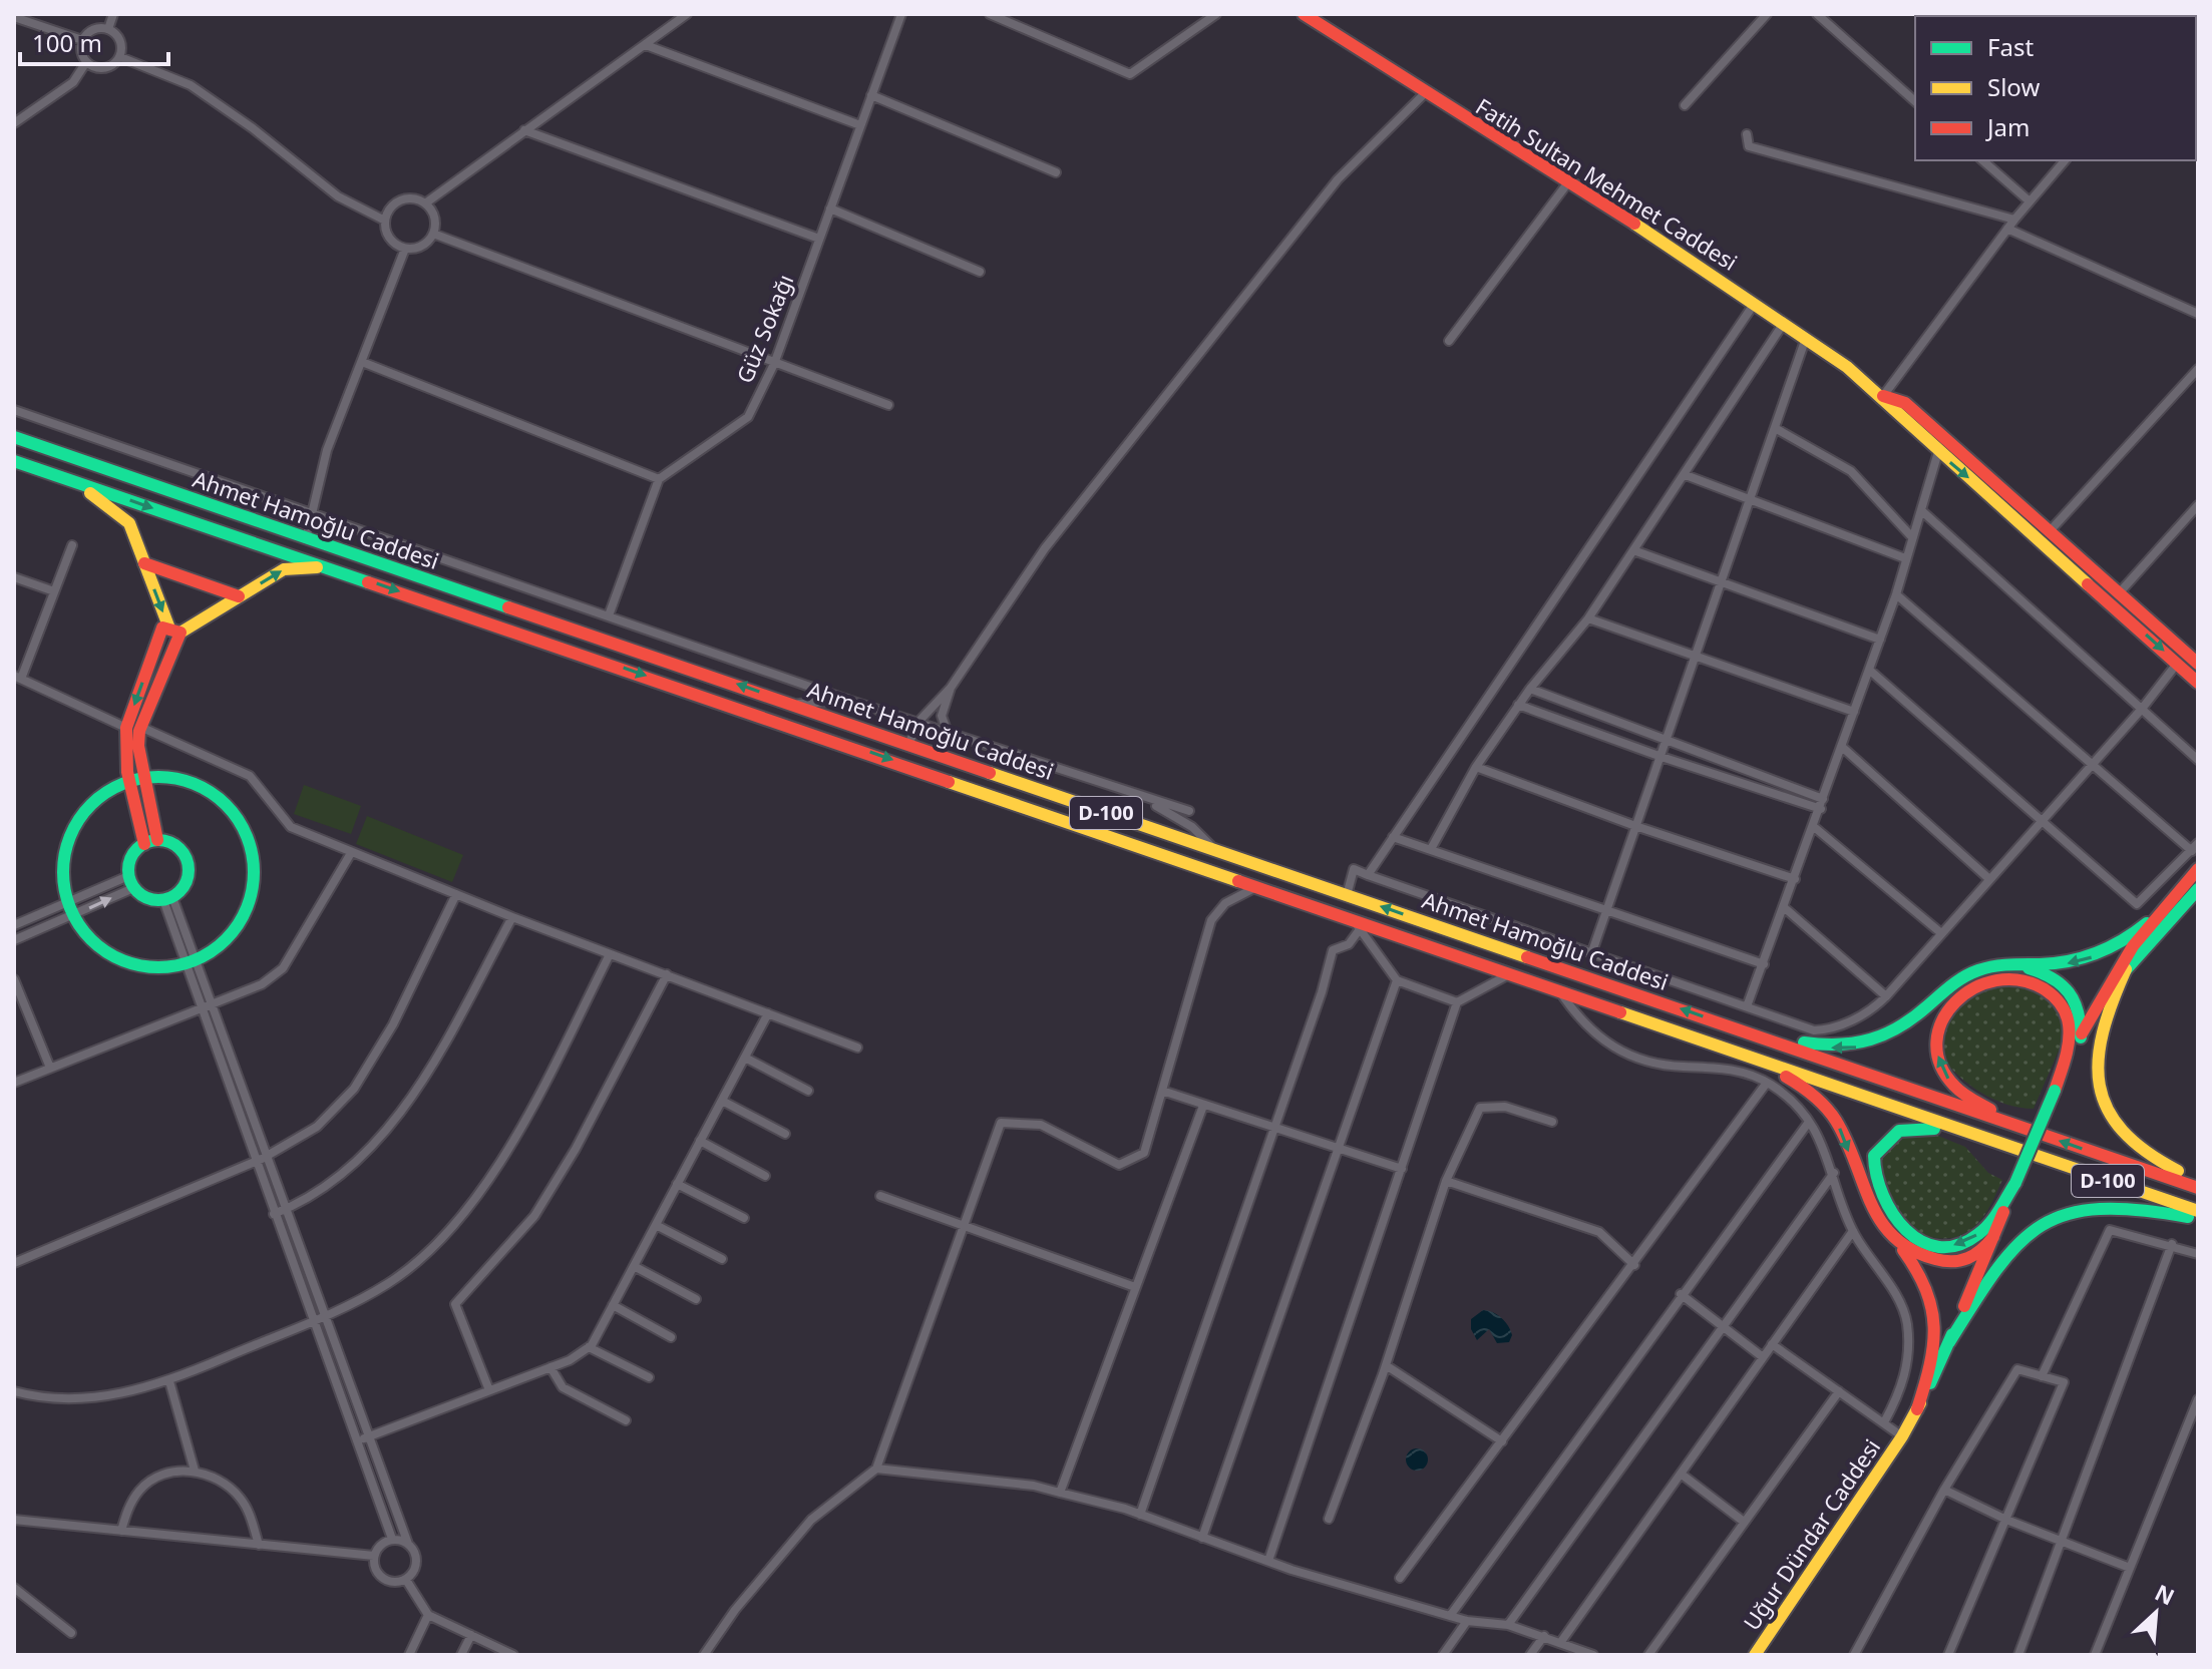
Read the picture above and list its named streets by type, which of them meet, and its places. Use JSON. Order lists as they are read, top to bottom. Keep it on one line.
{"streets":{"main road":["Fatih Sultan Mehmet Caddesi","Ahmet Hamoğlu Caddesi","D-100","Uğur Dündar Caddesi"],"street":["Güz Sokağı"]},"legend":["Fast","Slow","Jam"],"scale_bar":"100 m","north":"top right"}
